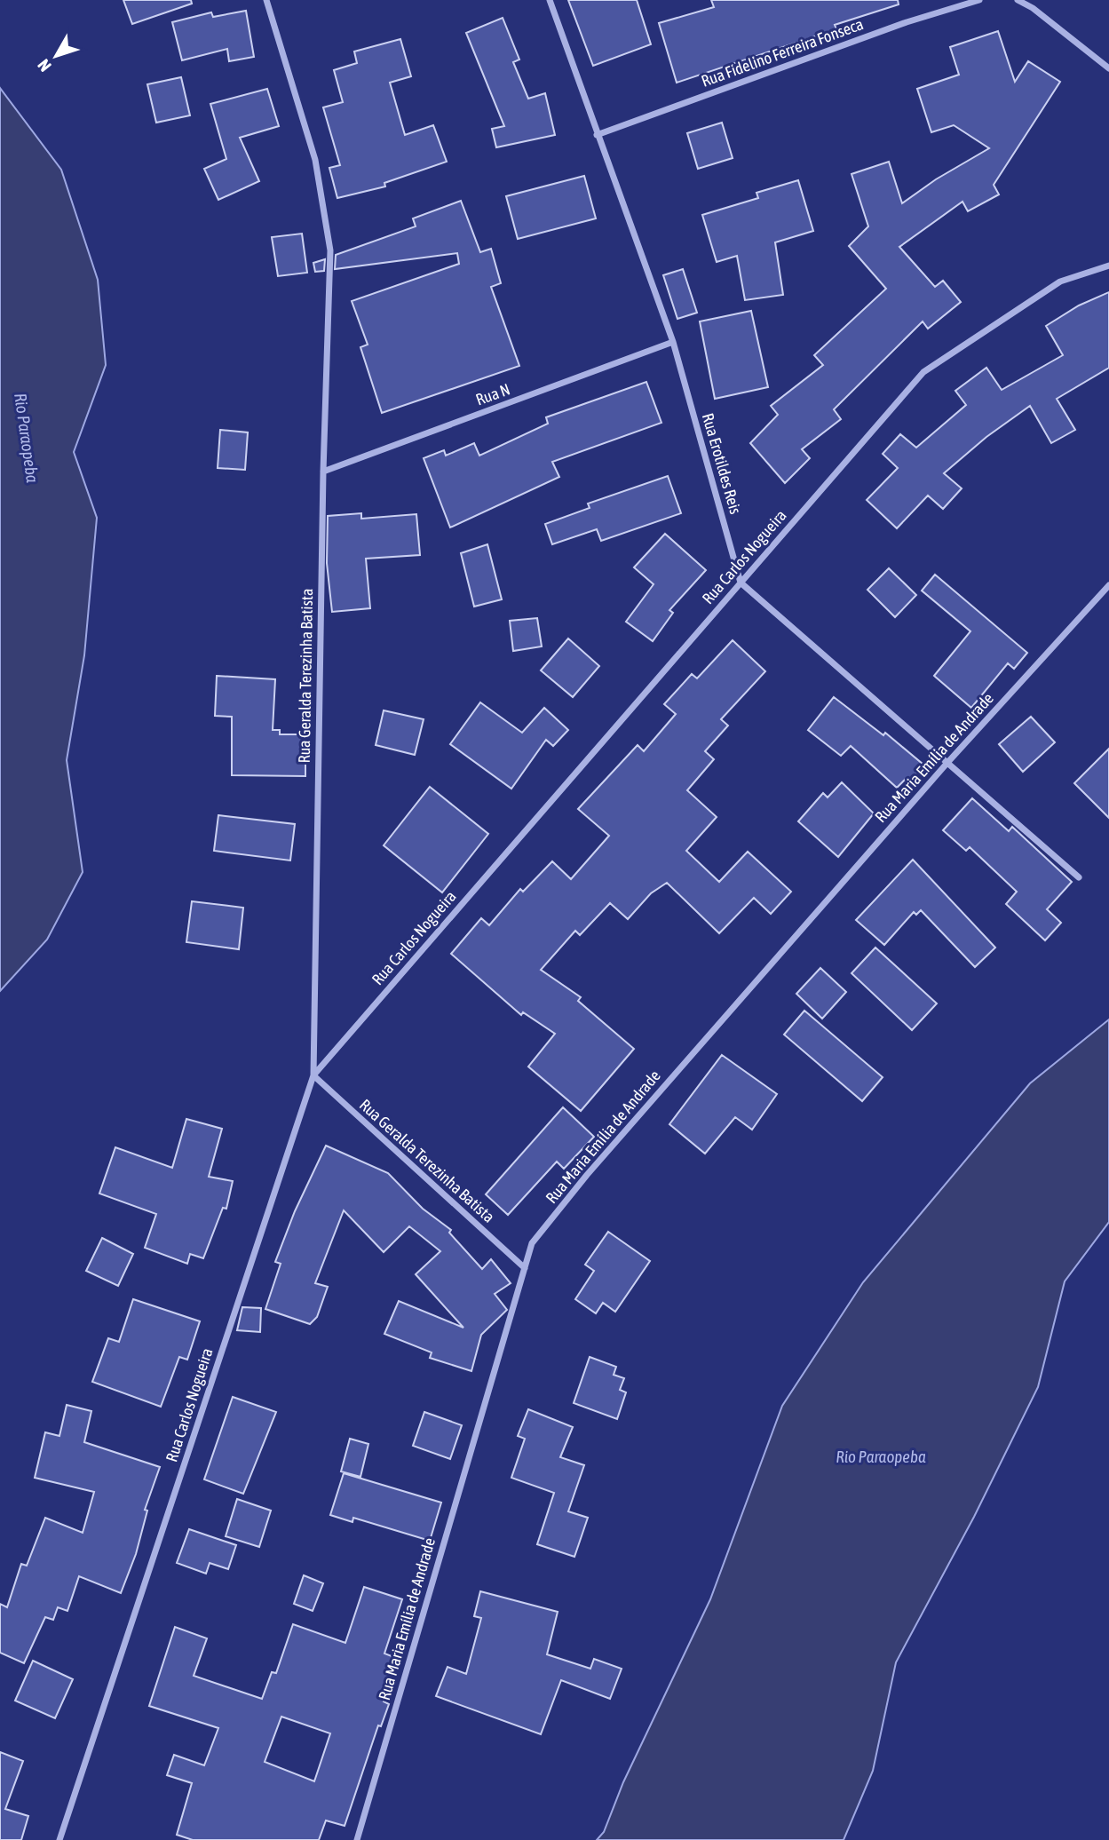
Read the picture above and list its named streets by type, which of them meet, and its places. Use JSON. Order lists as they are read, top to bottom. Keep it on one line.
{"streets":{"street":["Rua Fidelino Ferreira Fonseca","Rua N","Rua Erotildes Reis","Rua Carlos Nogueira","Rua Geralda Terezinha Batista","Rua Maria Emília de Andrade"]},"crossings":[["Rua Fidelino Ferreira Fonseca","Rua Erotildes Reis"],["Rua N","Rua Erotildes Reis"],["Rua N","Rua Geralda Terezinha Batista"],["Rua Erotildes Reis","Rua Carlos Nogueira"],["Rua Carlos Nogueira","Rua Geralda Terezinha Batista"],["Rua Geralda Terezinha Batista","Rua Maria Emília de Andrade"]],"water":["Rio Paraopeba"],"north":"bottom left"}
